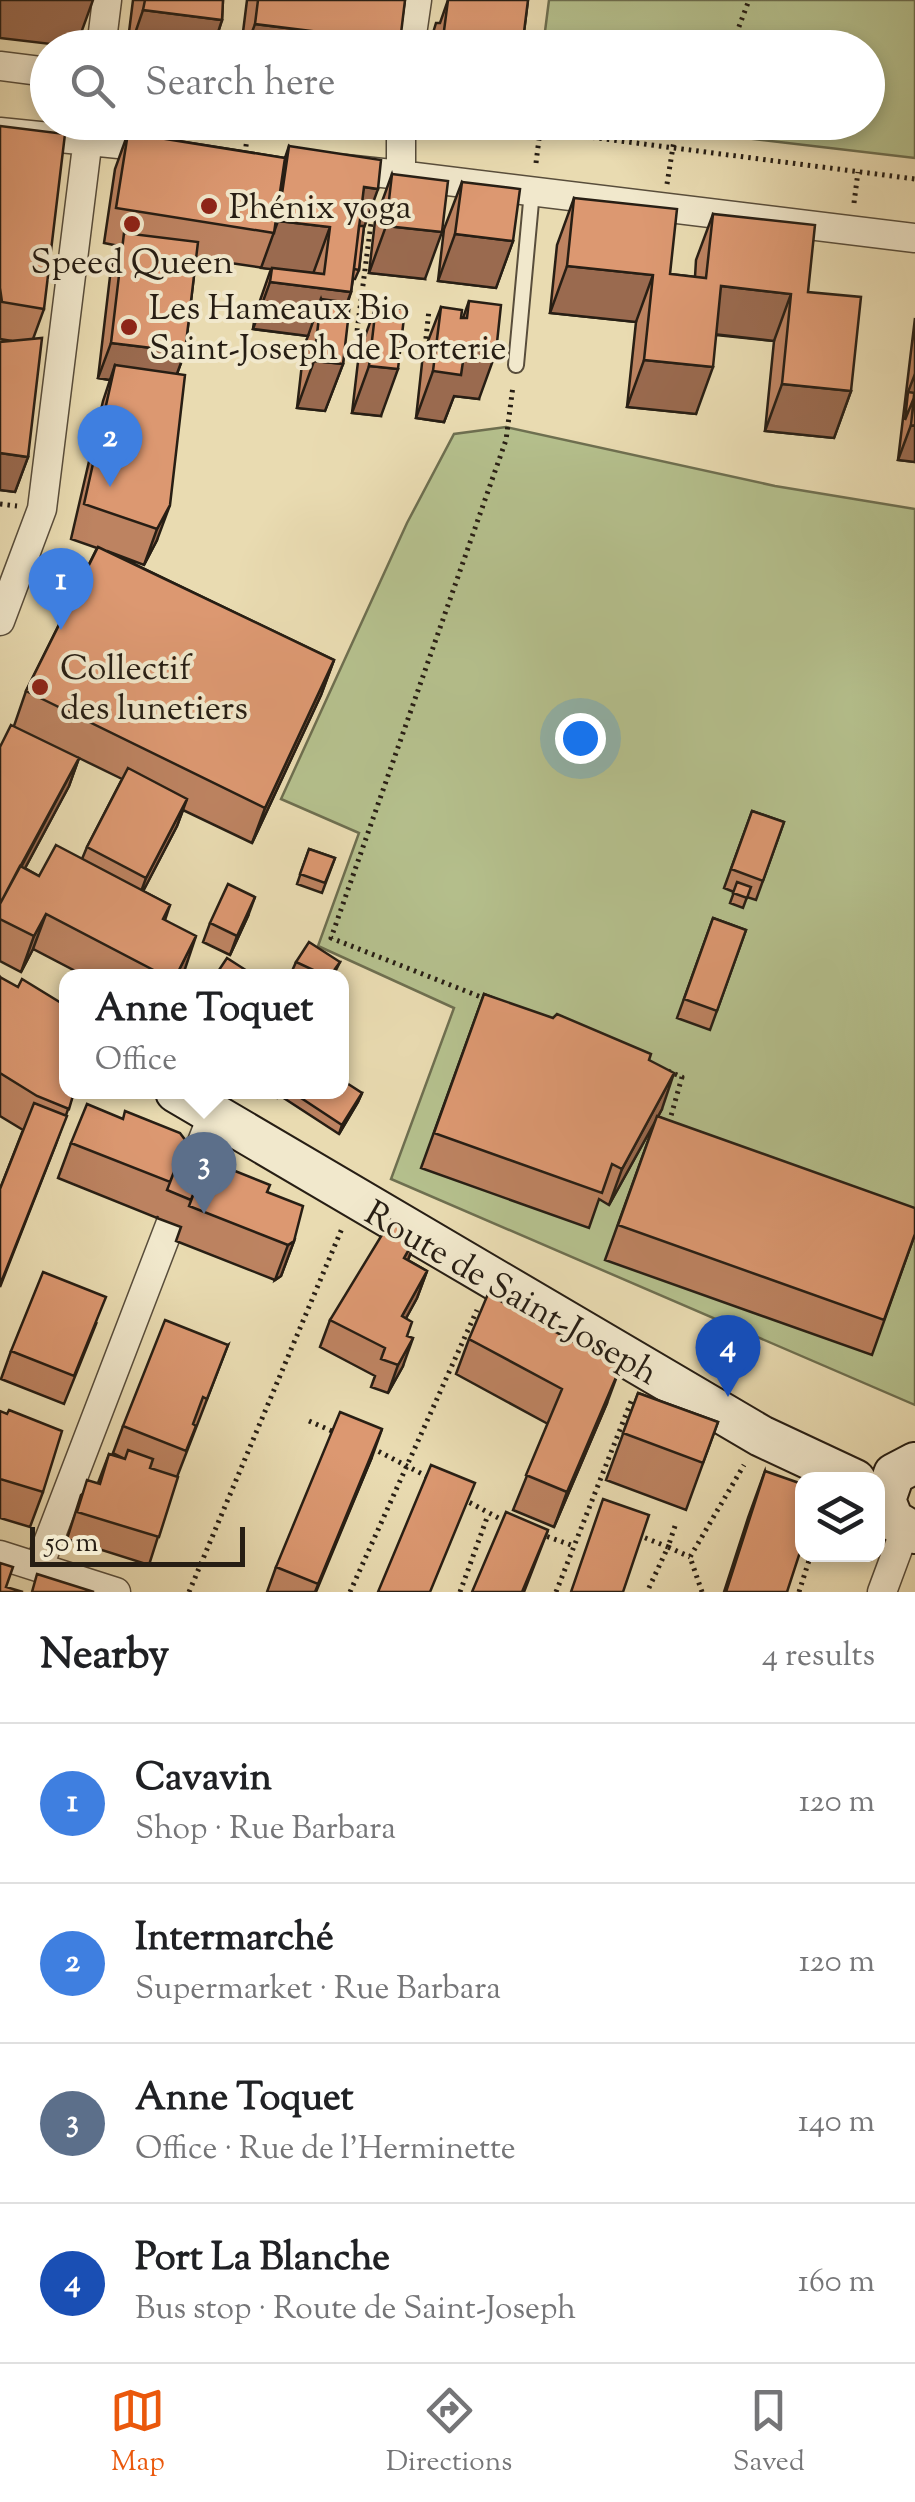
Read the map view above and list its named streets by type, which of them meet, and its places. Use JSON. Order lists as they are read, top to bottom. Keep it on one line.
{"streets":{"street":["Route de Saint-Joseph"]},"places":["Phénix yoga","Speed Queen","Les Hameaux Bio Saint-Joseph de Porterie","Collectif des lunetiers"],"scale_bar":"50 m","page":{"search":"Search here","pins":["2","1","3","4"],"popup":["Anne Toquet","Office"],"scale":"50 m","heading":["Nearby","4 results"],"list":[{"mark":"1","name":"Cavavin","note":"Shop · Rue Barbara","value":"120 m"},{"mark":"2","name":"Intermarché","note":"Supermarket · Rue Barbara","value":"120 m"},{"mark":"3","name":"Anne Toquet","note":"Office · Rue de l'Herminette","value":"140 m"},{"mark":"4","name":"Port La Blanche","note":"Bus stop · Route de Saint-Joseph","value":"160 m"}],"nav":["Map","Directions","Saved"]}}
